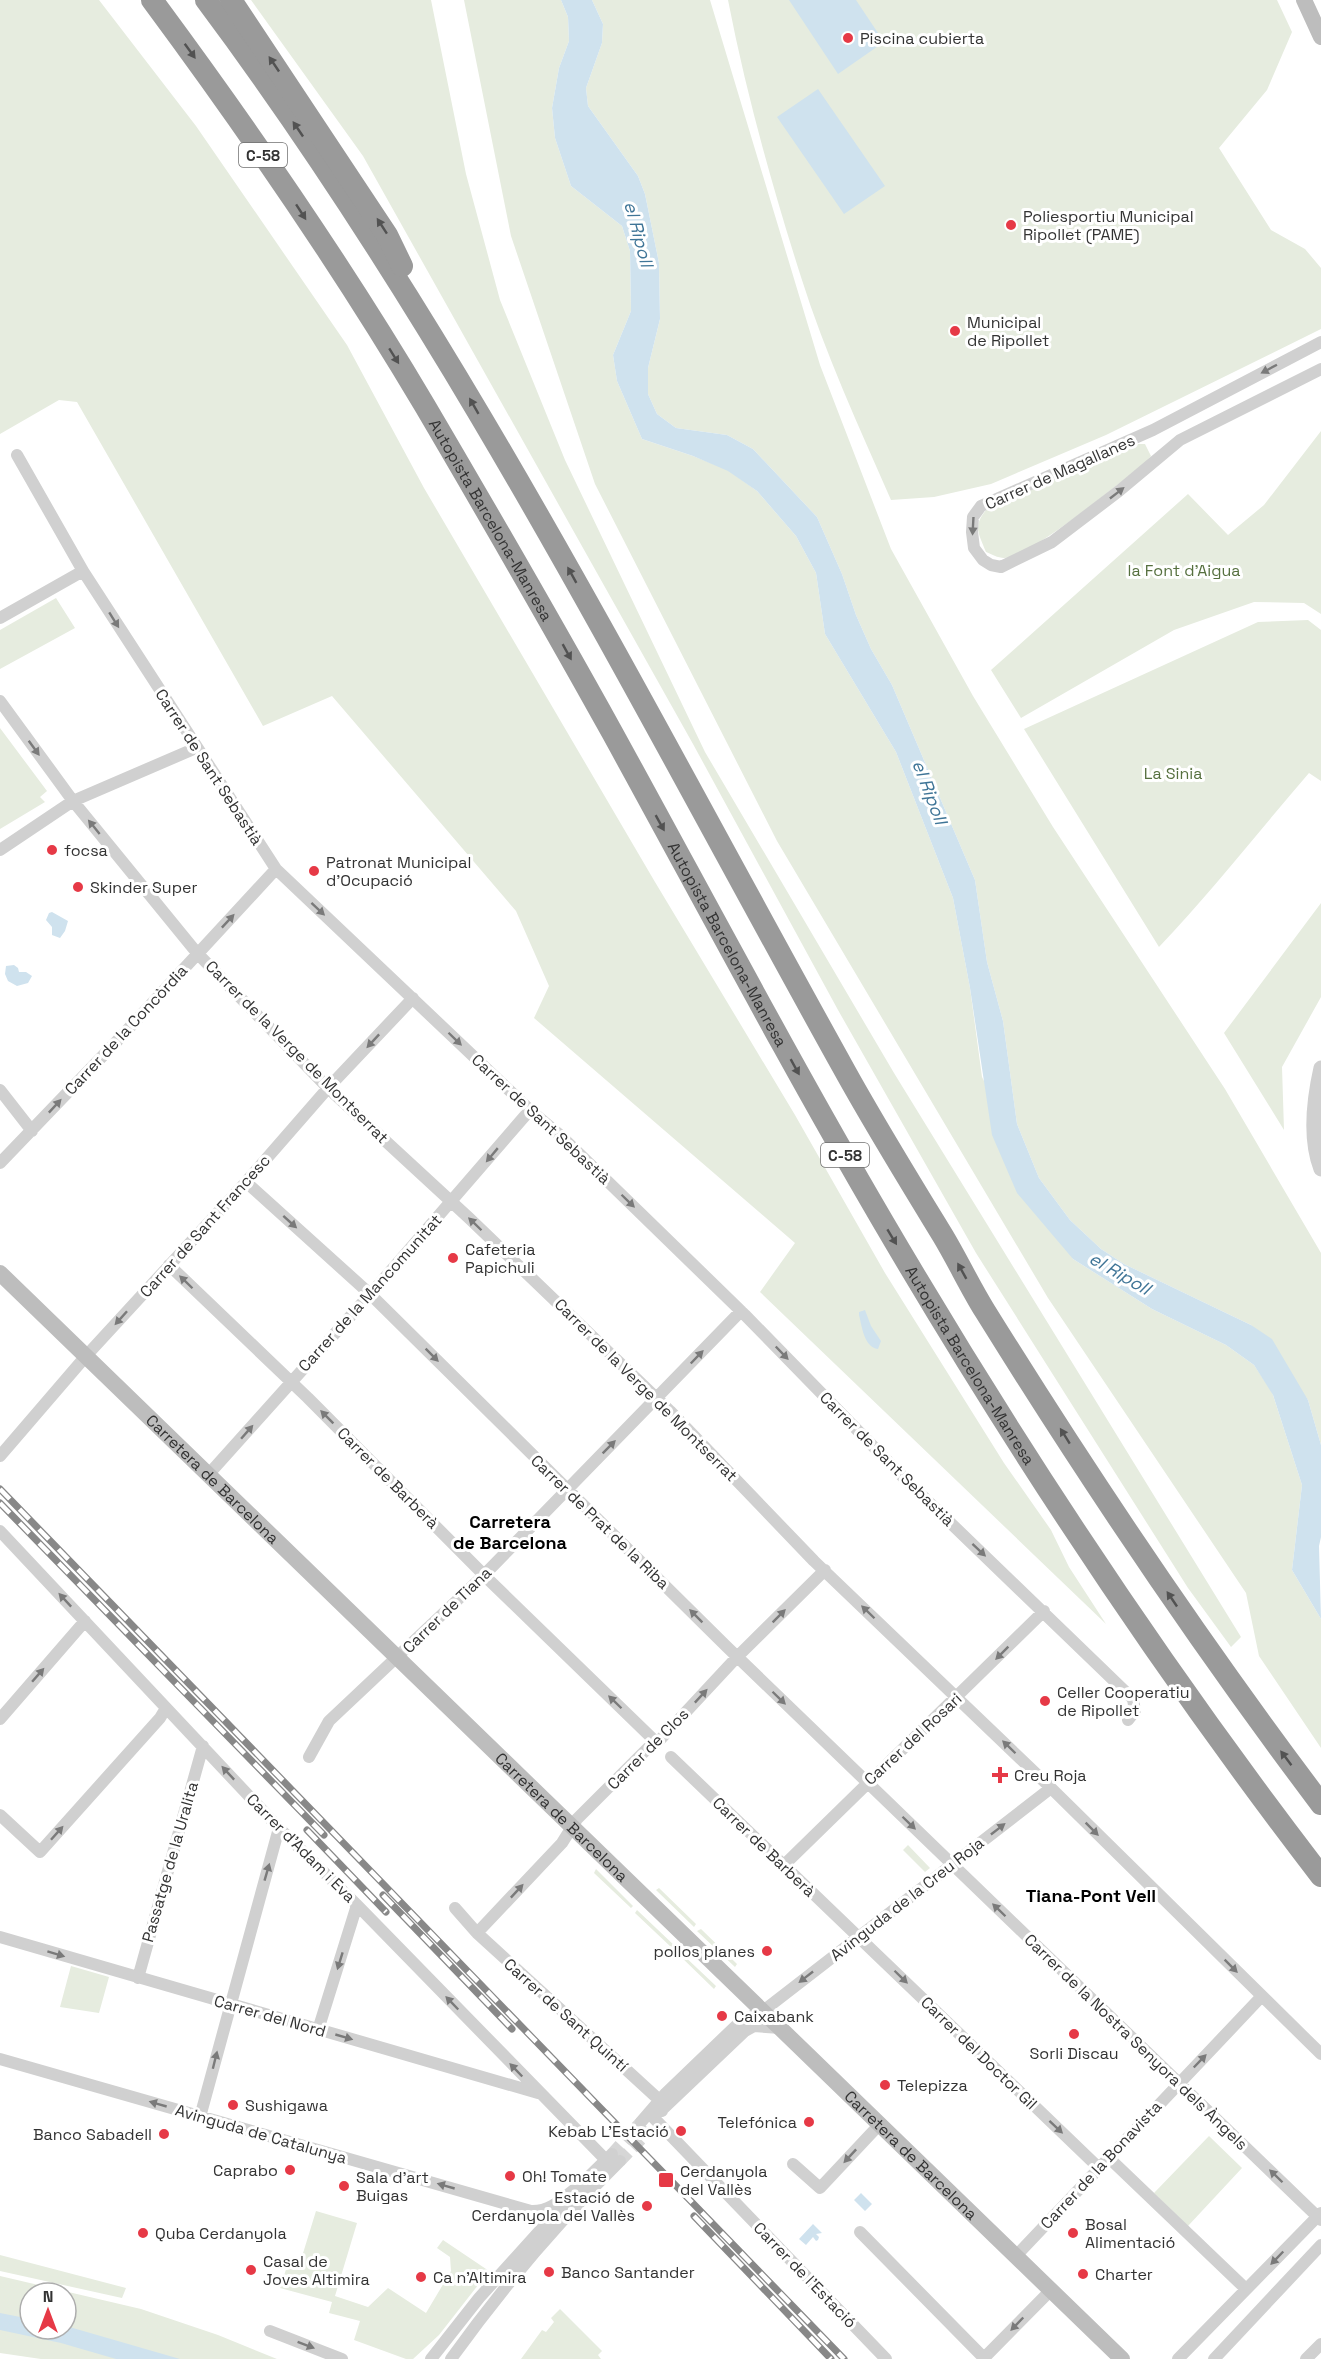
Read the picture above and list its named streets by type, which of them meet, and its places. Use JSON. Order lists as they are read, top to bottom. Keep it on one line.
{"streets":{"highway":["C-58","Autopista Barcelona-Manresa"],"main road":["Carretera de Barcelona"],"street":["Carrer de Magallanes","Carrer de Sant Sebastià","Carrer de la Concòrdia","Carrer de la Verge de Montserrat","Carrer de Sant Francesc","Carrer de la Mancomunitat","Carrer de Barberà","Carrer de Prat de la Riba","Carrer de Tiana","Carrer del Rosari","Carrer de Clos","Carrer d'Adam i Eva","Passatge de la Uralita","Avinguda de la Creu Roja","Carrer de Sant Quintí","Carrer del Nord","Carrer de la Nostra Senyora dels Àngels","Carrer del Doctor Gil","Avinguda de Catalunya","Carrer de la Bonavista","Carrer de l'Estació"]},"crossings":[["Carrer de Sant Sebastià","Carrer de la Concòrdia"],["Carrer de Sant Sebastià","Carrer de Sant Francesc"],["Carrer de Sant Sebastià","Carrer de la Mancomunitat"],["Carrer de Sant Sebastià","Carrer de Tiana"],["Carrer de Sant Sebastià","Carrer del Rosari"],["Carrer de la Concòrdia","Carrer de la Verge de Montserrat"],["Carrer de la Verge de Montserrat","Carrer de Sant Francesc"],["Carrer de la Verge de Montserrat","Carrer de la Mancomunitat"],["Carrer de la Verge de Montserrat","Carrer de Tiana"],["Carrer de la Verge de Montserrat","Carrer del Rosari"],["Carrer de la Verge de Montserrat","Carrer de Clos"],["Carrer de la Verge de Montserrat","Avinguda de la Creu Roja"],["Carrer de la Verge de Montserrat","Carrer de la Bonavista"],["Carrer de Sant Francesc","Carretera de Barcelona"],["Carrer de Sant Francesc","Carrer de Barberà"],["Carrer de Sant Francesc","Carrer de Prat de la Riba"],["Carrer de la Mancomunitat","Carretera de Barcelona"],["Carrer de la Mancomunitat","Carrer de Barberà"],["Carrer de la Mancomunitat","Carrer de Prat de la Riba"],["Carretera de Barcelona","Carrer de Tiana"],["Carretera de Barcelona","Carrer de Clos"],["Carretera de Barcelona","Avinguda de la Creu Roja"],["Carretera de Barcelona","Carrer de la Bonavista"],["Carrer de Barberà","Carrer de Tiana"],["Carrer de Barberà","Carrer del Rosari"],["Carrer de Barberà","Carrer de Clos"],["Carrer de Barberà","Avinguda de la Creu Roja"],["Carrer de Barberà","Carrer del Doctor Gil"],["Carrer de Prat de la Riba","Carrer de Tiana"],["Carrer de Prat de la Riba","Carrer del Rosari"],["Carrer de Prat de la Riba","Carrer de Clos"],["Carrer de Prat de la Riba","Avinguda de la Creu Roja"],["Carrer de Prat de la Riba","Carrer de la Nostra Senyora dels Àngels"],["Carrer de Clos","Carrer de Sant Quintí"],["Carrer d'Adam i Eva","Passatge de la Uralita"],["Carrer d'Adam i Eva","Carrer del Nord"],["Carrer d'Adam i Eva","Avinguda de Catalunya"],["Passatge de la Uralita","Carrer del Nord"],["Avinguda de la Creu Roja","Carrer de la Nostra Senyora dels Àngels"],["Avinguda de la Creu Roja","Carrer del Doctor Gil"],["Carrer de Sant Quintí","Carrer de l'Estació"],["Carrer de la Nostra Senyora dels Àngels","Carrer de la Bonavista"],["Carrer del Doctor Gil","Carrer de la Bonavista"]],"one_way":["Carrer de Sant Sebastià","Carrer de la Concòrdia","Carrer de Sant Francesc","Carrer de Barberà","Carrer de Tiana","Carrer de Clos","Carrer d'Adam i Eva","Carrer del Nord","Carrer del Doctor Gil","Avinguda de Catalunya"],"districts":["Carretera de Barcelona","Tiana-Pont Vell"],"water":["el Ripoll"],"parks":["la Font d'Aigua","La Sinia"],"places":{"other":["Piscina cubierta","Poliesportiu Municipal Ripollet (PAME)","Municipal de Ripollet","focsa","Patronat Municipal d'Ocupació","Skinder Super","Cafeteria Papichuli","Celler Cooperatiu de Ripollet","pollos planes","Caixabank","Sorli Discau","Telepizza","Sushigawa","Telefónica","Kebab L'Estació","Banco Sabadell","Caprabo","Oh! Tomate","Sala d'art Buigas","Estació de Cerdanyola del Vallès","Quba Cerdanyola","Bosal Alimentació","Casal de Joves Altimira","Banco Santander","Charter","Ca n'Altimira"],"health":["Creu Roja"],"transit":["Cerdanyola del Vallès"]},"north":"top"}
